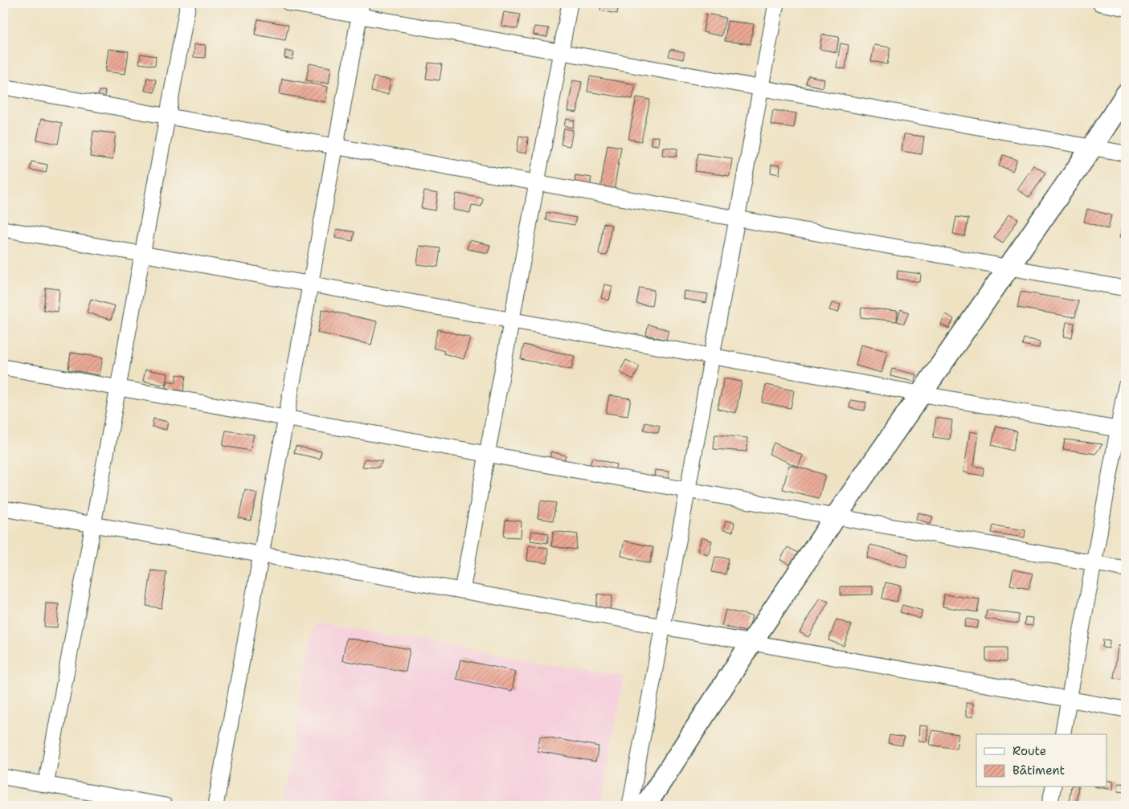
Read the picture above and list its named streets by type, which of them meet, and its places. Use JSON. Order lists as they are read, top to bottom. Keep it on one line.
{"legend":["Route","Bâtiment"]}
